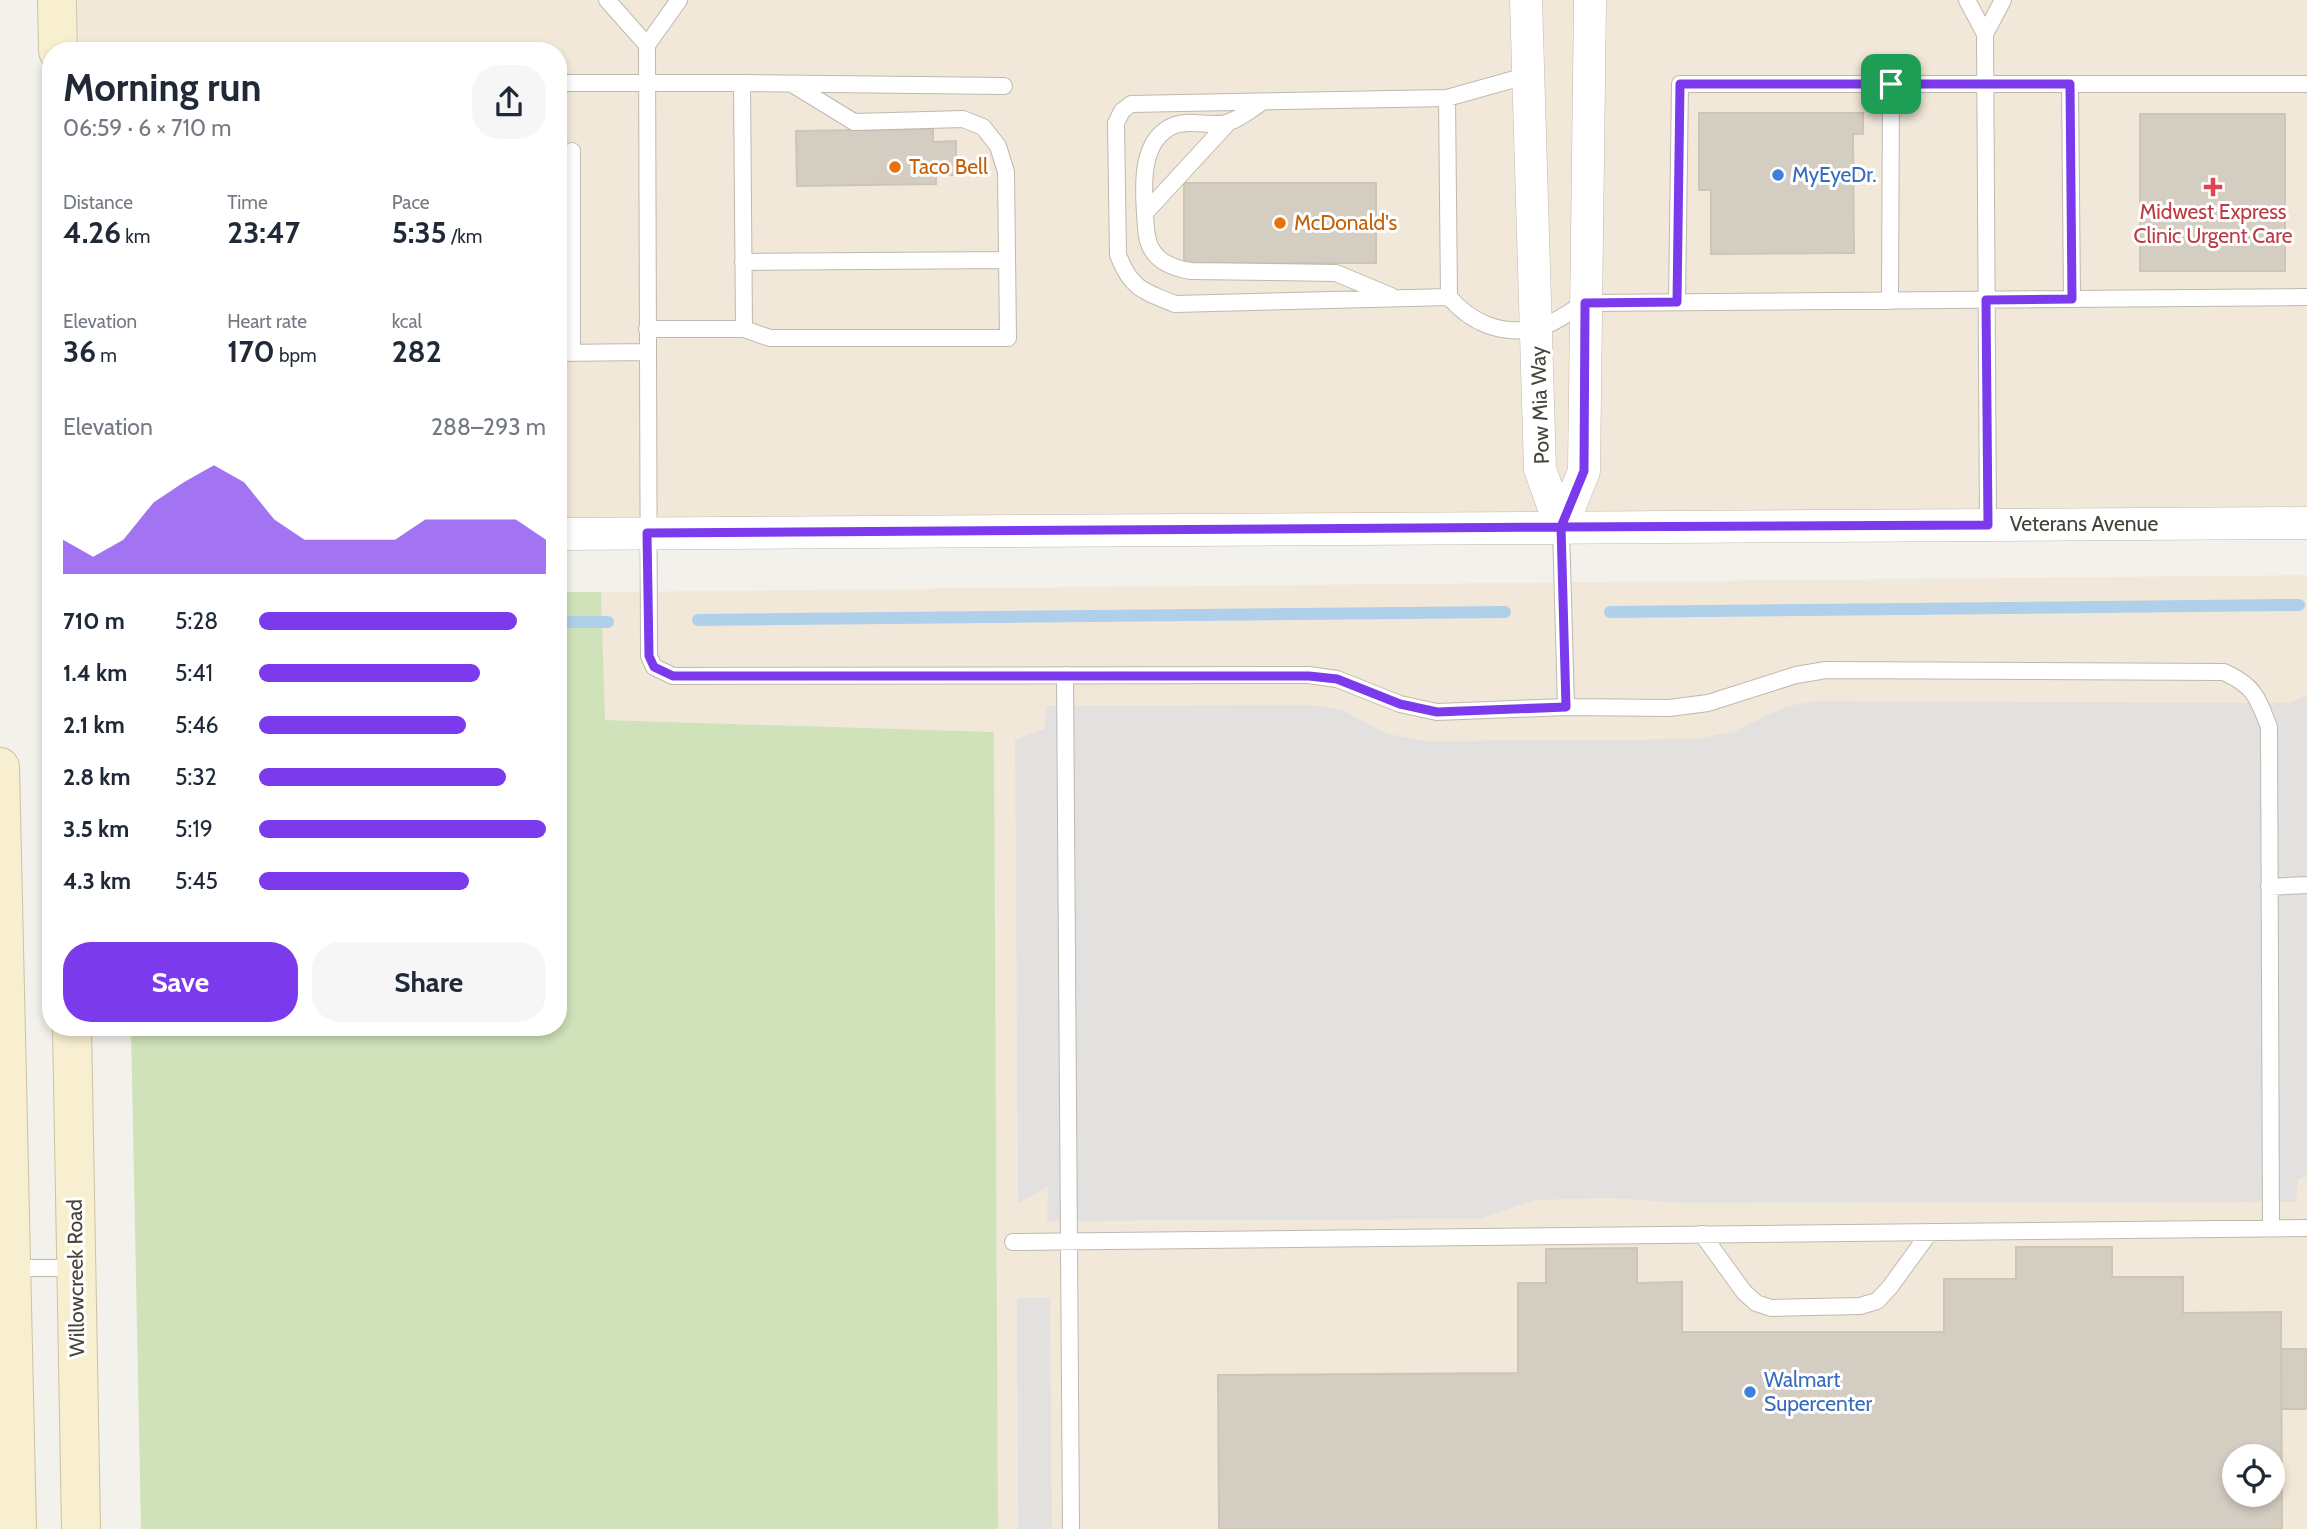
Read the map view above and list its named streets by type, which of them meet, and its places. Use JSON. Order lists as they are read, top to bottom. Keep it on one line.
{"streets":{"street":["Pow Mia Way","Veterans Avenue","Willowcreek Road"]},"crossings":[["Pow Mia Way","Veterans Avenue"]],"places":{"other":["Taco Bell","MyEyeDr.","McDonald's","Walmart Supercenter"],"health":["Midwest Express Clinic Urgent Care"]},"page":{"heading":["Morning run","06:59 · 6 × 710 m"],"stats":[["Distance","4.26 km"],["Time","23:47"],["Pace","5:35 /km"],["Elevation","36 m"],["Heart rate","170 bpm"],["kcal","282"]],"chart":["Elevation","288–293 m"],"list":[{"name":"710 m","note":"5:28"},{"name":"1.4 km","note":"5:41"},{"name":"2.1 km","note":"5:46"},{"name":"2.8 km","note":"5:32"},{"name":"3.5 km","note":"5:19"},{"name":"4.3 km","note":"5:45"}],"buttons":["Save","Share"]}}
